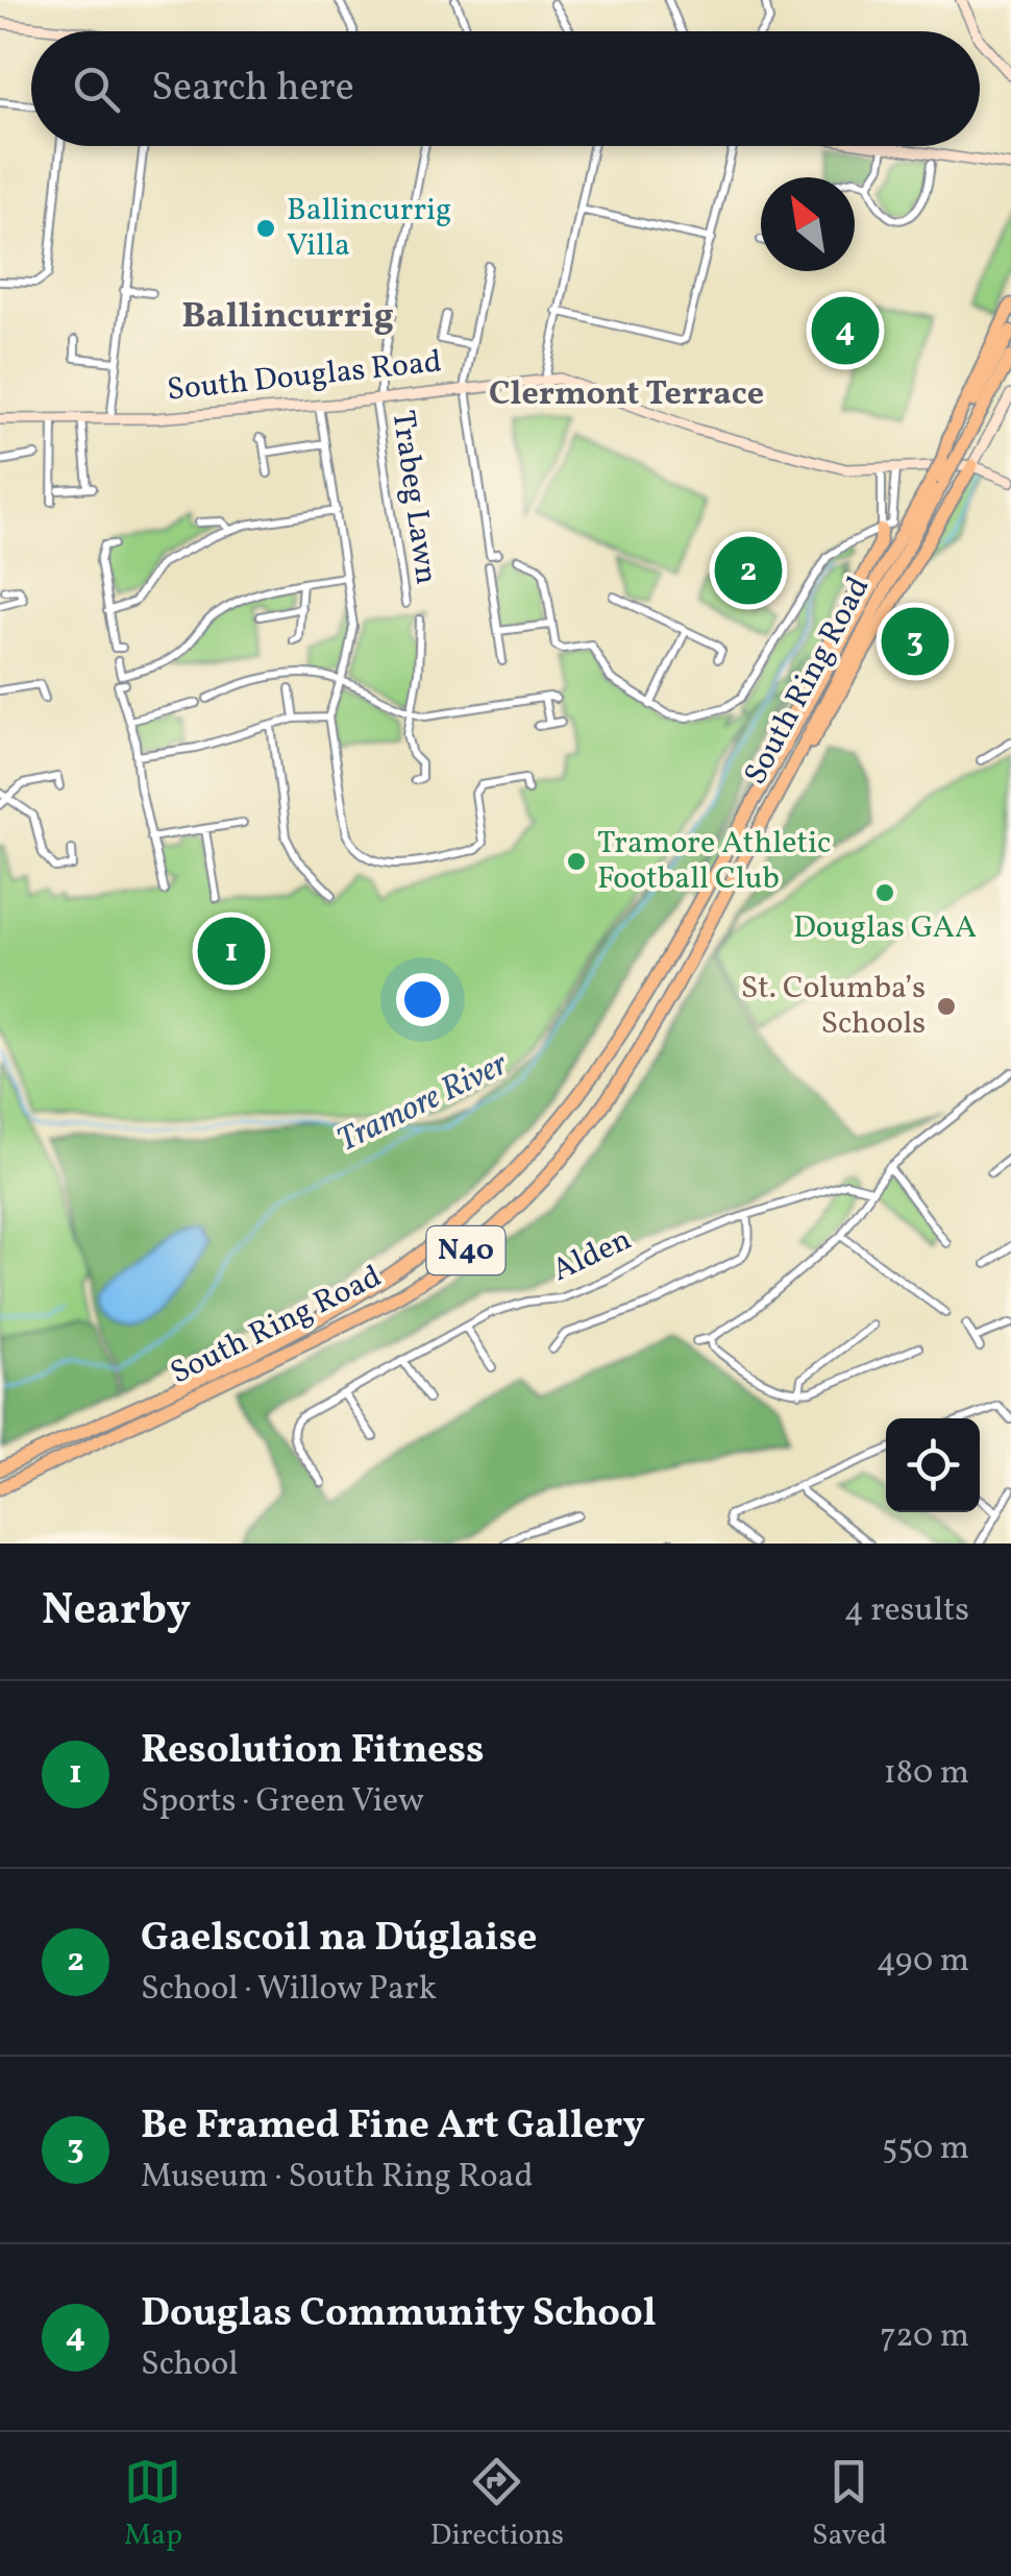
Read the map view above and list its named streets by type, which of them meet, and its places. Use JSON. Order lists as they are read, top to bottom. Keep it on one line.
{"streets":{"highway":["South Ring Road","N40"],"main road":["South Douglas Road"],"street":["Trabeg Lawn","Alden"]},"crossings":[["South Douglas Road","Trabeg Lawn"]],"districts":["Ballincurrig","Clermont Terrace"],"water":["Tramore River"],"places":["Ballincurrig Villa","Tramore Athletic Football Club","Douglas GAA","St. Columba’s Schools"],"north":"top left","page":{"search":"Search here","pins":["4","2","3","1"],"heading":["Nearby","4 results"],"list":[{"mark":"1","name":"Resolution Fitness","note":"Sports · Green View","value":"180 m"},{"mark":"2","name":"Gaelscoil na Dúglaise","note":"School · Willow Park","value":"490 m"},{"mark":"3","name":"Be Framed Fine Art Gallery","note":"Museum · South Ring Road","value":"550 m"},{"mark":"4","name":"Douglas Community School","note":"School","value":"720 m"}],"nav":["Map","Directions","Saved"]}}
